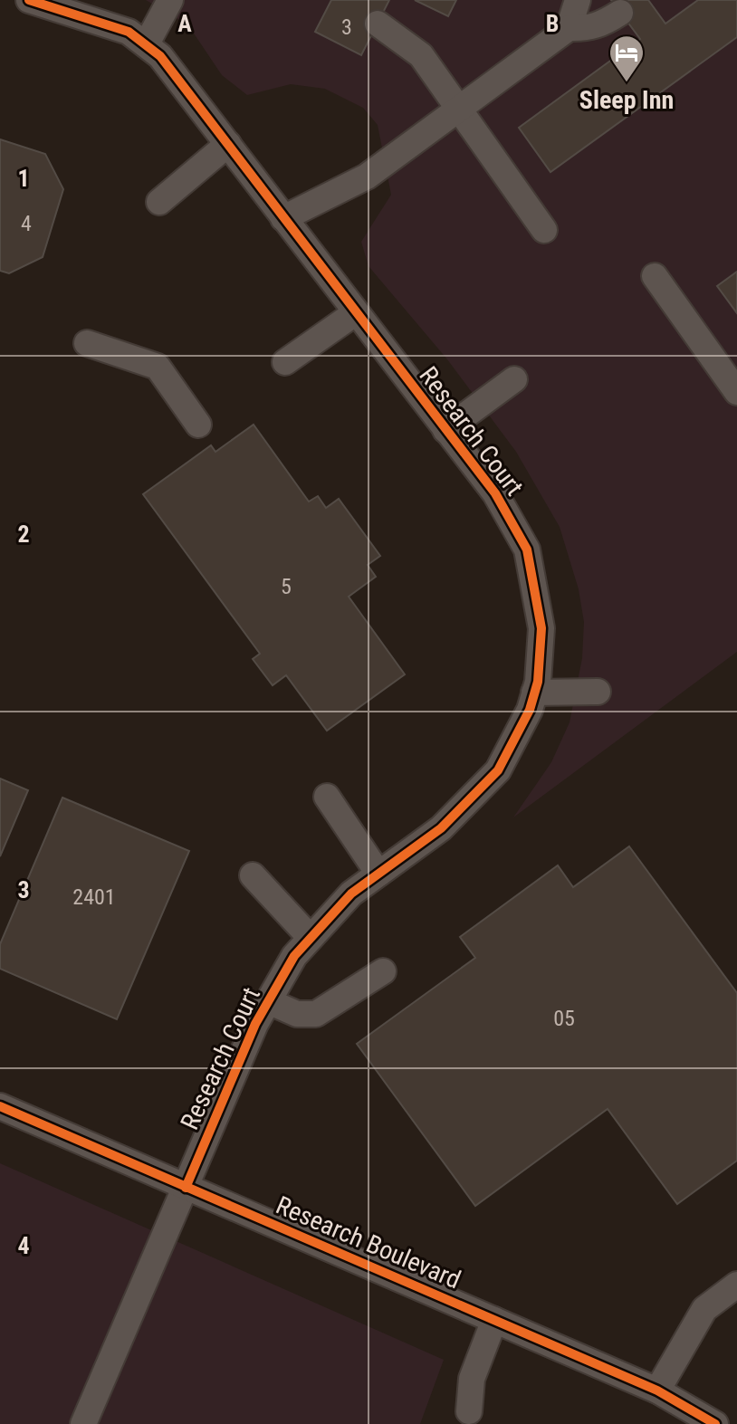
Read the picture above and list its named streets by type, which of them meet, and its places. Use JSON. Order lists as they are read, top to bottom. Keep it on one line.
{"streets":{"street":["Research Court","Research Boulevard"]},"crossings":[["Research Court","Research Boulevard"]],"places":{"hotel":["Sleep Inn"]},"house_numbers":["3","4","5","2401","05"],"grid":{"columns":["A","B"],"rows":["1","2","3","4"]}}
